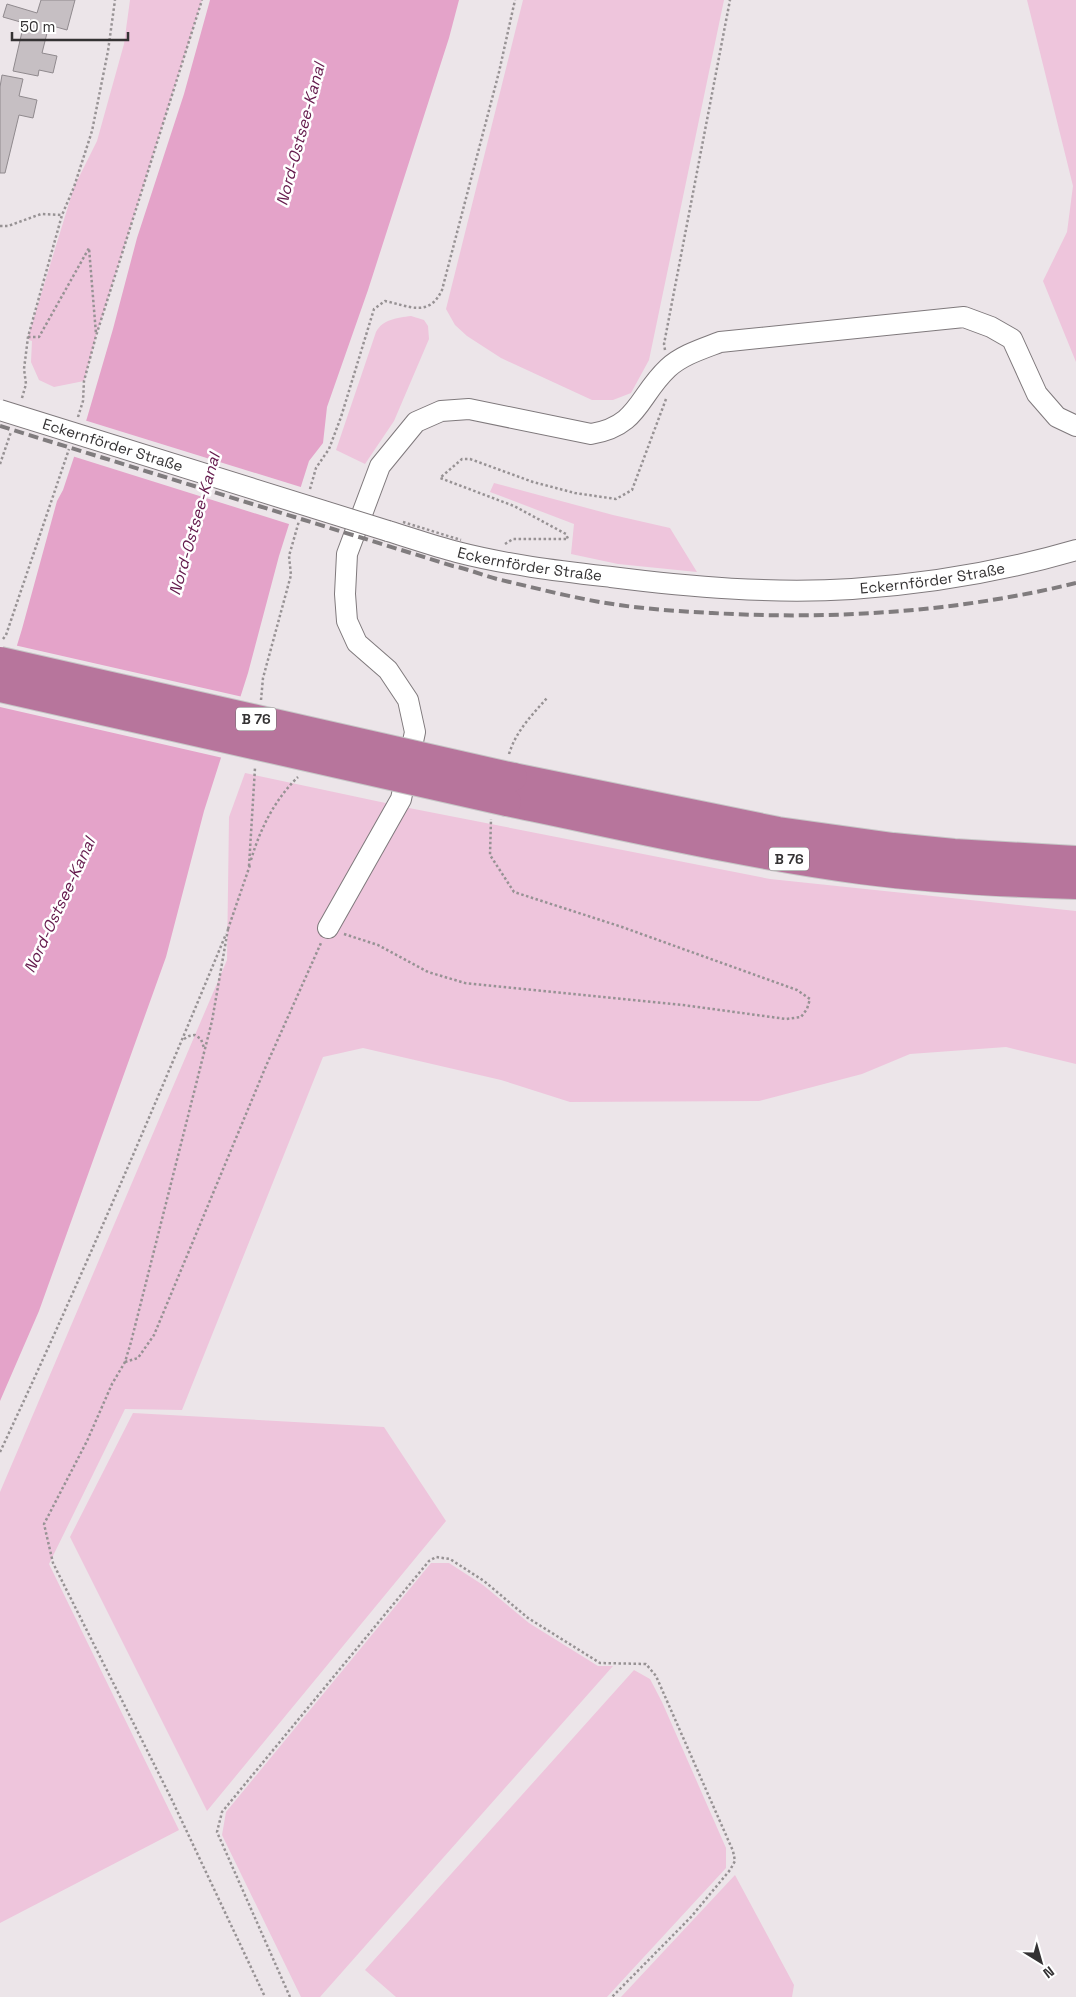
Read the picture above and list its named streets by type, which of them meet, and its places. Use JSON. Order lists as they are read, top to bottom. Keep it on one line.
{"streets":{"highway":["B 76"],"street":["Eckernförder Straße"]},"water":["Nord-Ostsee-Kanal"],"scale_bar":"50 m","north":"bottom right"}
